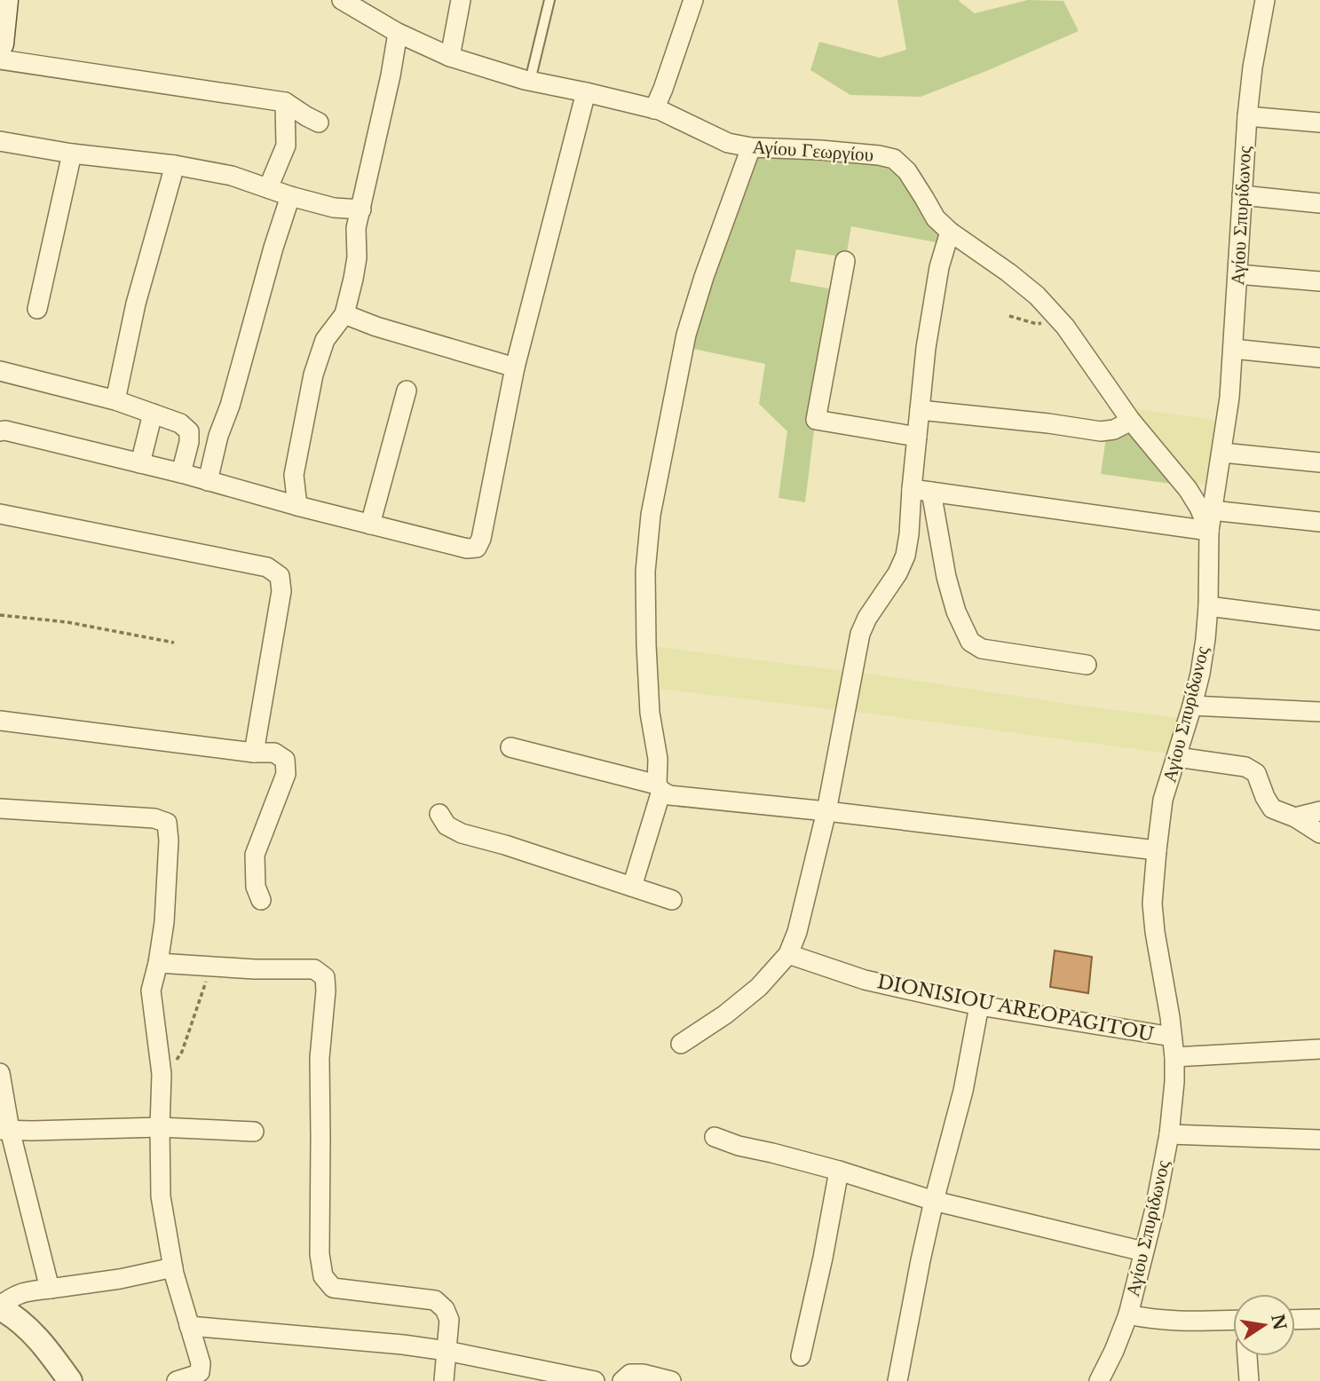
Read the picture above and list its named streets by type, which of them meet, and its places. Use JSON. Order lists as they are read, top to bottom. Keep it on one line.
{"streets":{"street":["Αγίου Γεωργίου","Αγίου Σπυρίδωνος","DIONISIOU AREOPAGITOU"]},"crossings":[["Αγίου Γεωργίου","Αγίου Σπυρίδωνος"],["Αγίου Σπυρίδωνος","DIONISIOU AREOPAGITOU"]],"north":"right"}
